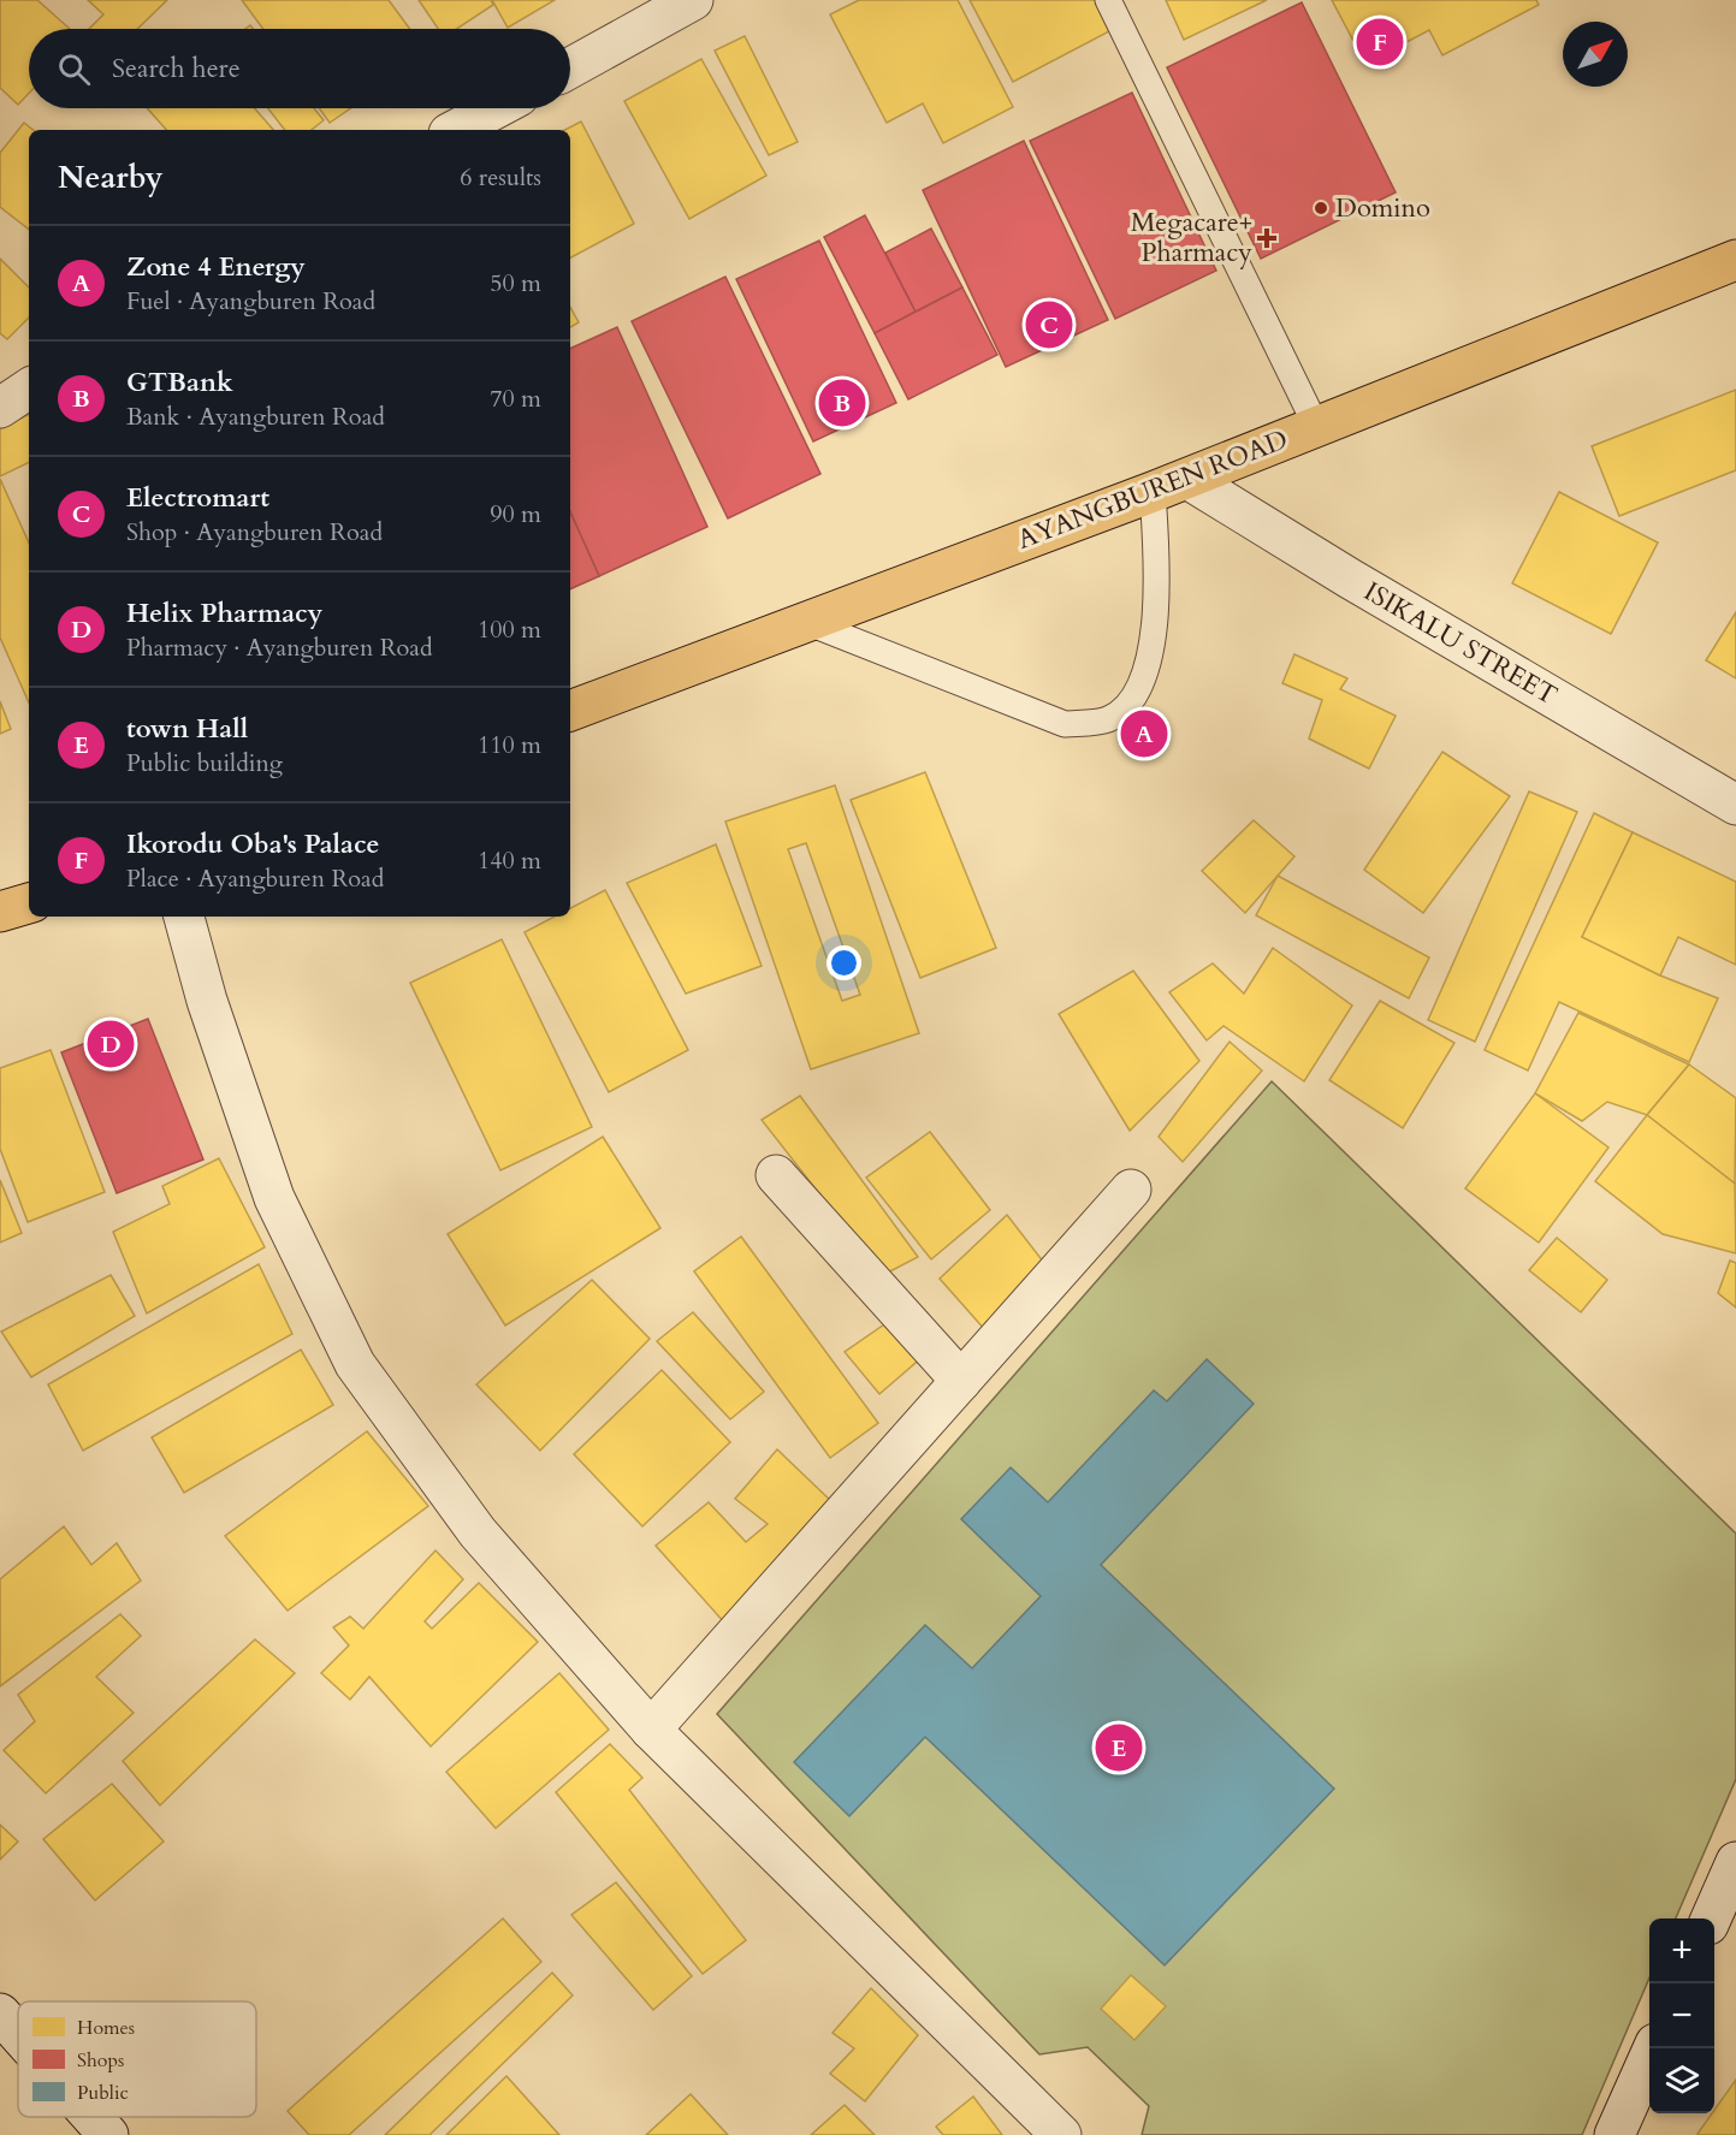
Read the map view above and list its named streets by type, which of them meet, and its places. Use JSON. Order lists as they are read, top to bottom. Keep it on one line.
{"streets":{"main road":["AYANGBUREN ROAD"],"street":["ISIKALU STREET"]},"crossings":[["AYANGBUREN ROAD","ISIKALU STREET"]],"places":{"other":["Domino"],"health":["Megacare+ Pharmacy"]},"legend":["Homes","Shops","Public"],"north":"top right","page":{"pins":["F","C","B","A","D","E"],"search":"Search here","heading":["Nearby","6 results"],"list":[{"mark":"A","name":"Zone 4 Energy","note":"Fuel · Ayangburen Road","value":"50 m"},{"mark":"B","name":"GTBank","note":"Bank · Ayangburen Road","value":"70 m"},{"mark":"C","name":"Electromart","note":"Shop · Ayangburen Road","value":"90 m"},{"mark":"D","name":"Helix Pharmacy","note":"Pharmacy · Ayangburen Road","value":"100 m"},{"mark":"E","name":"town Hall","note":"Public building","value":"110 m"},{"mark":"F","name":"Ikorodu Oba's Palace","note":"Place · Ayangburen Road","value":"140 m"}],"map_buttons":["+","−"]}}
